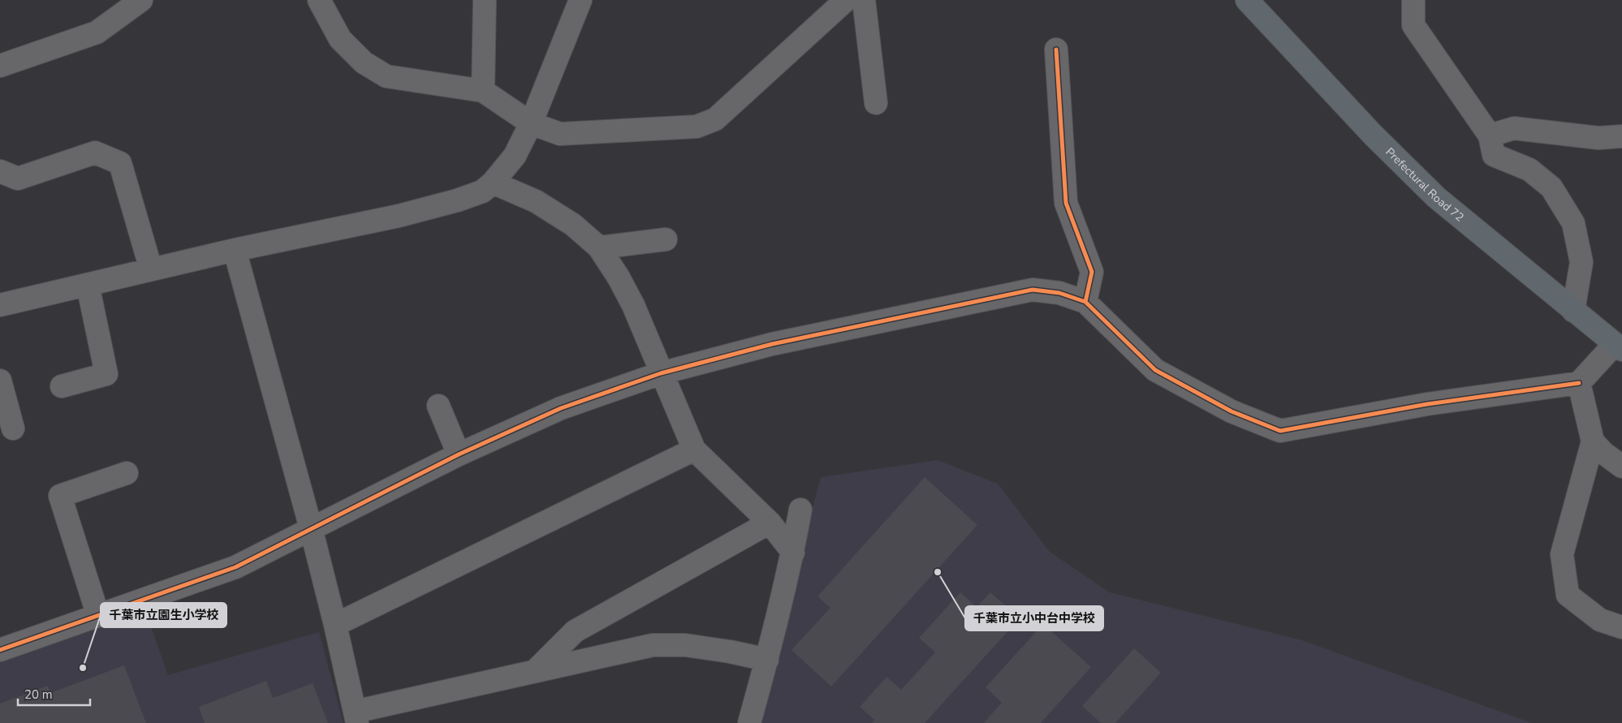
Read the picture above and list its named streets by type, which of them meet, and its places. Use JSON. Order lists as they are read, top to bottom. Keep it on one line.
{"streets":{"main road":["Prefectural Road 72"]},"places":["千葉市立小中台中学校","千葉市立園生小学校"],"scale_bar":"20 m"}
